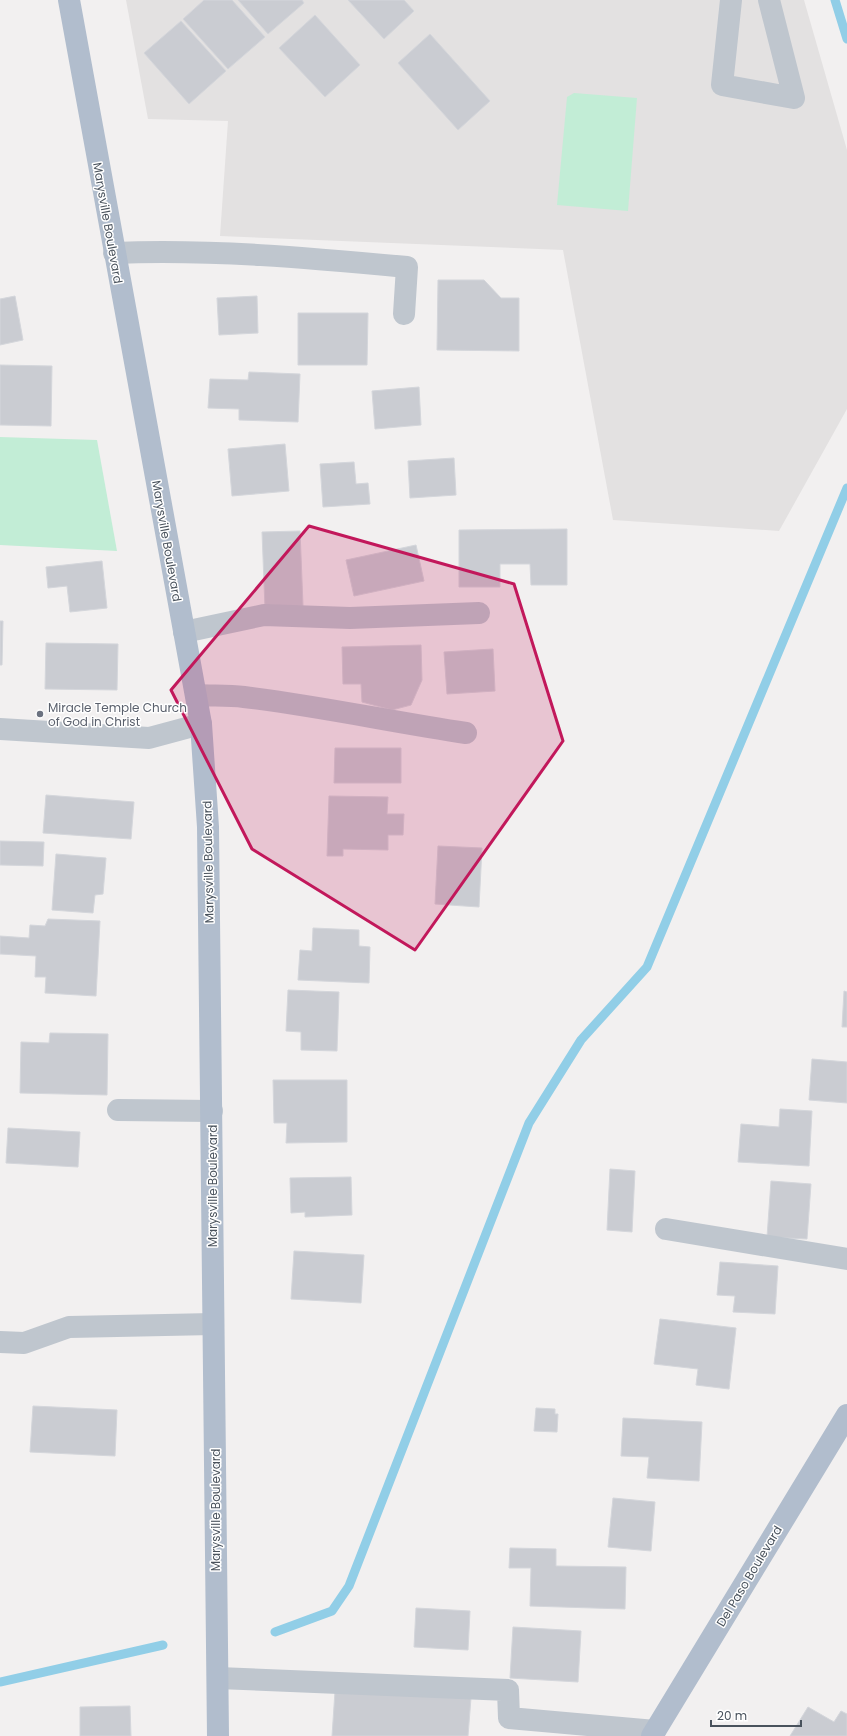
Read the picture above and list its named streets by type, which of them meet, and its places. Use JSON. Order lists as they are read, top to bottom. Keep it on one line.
{"streets":{"main road":["Marysville Boulevard","Del Paso Boulevard"]},"places":["Miracle Temple Church of God in Christ"],"scale_bar":"20 m"}
